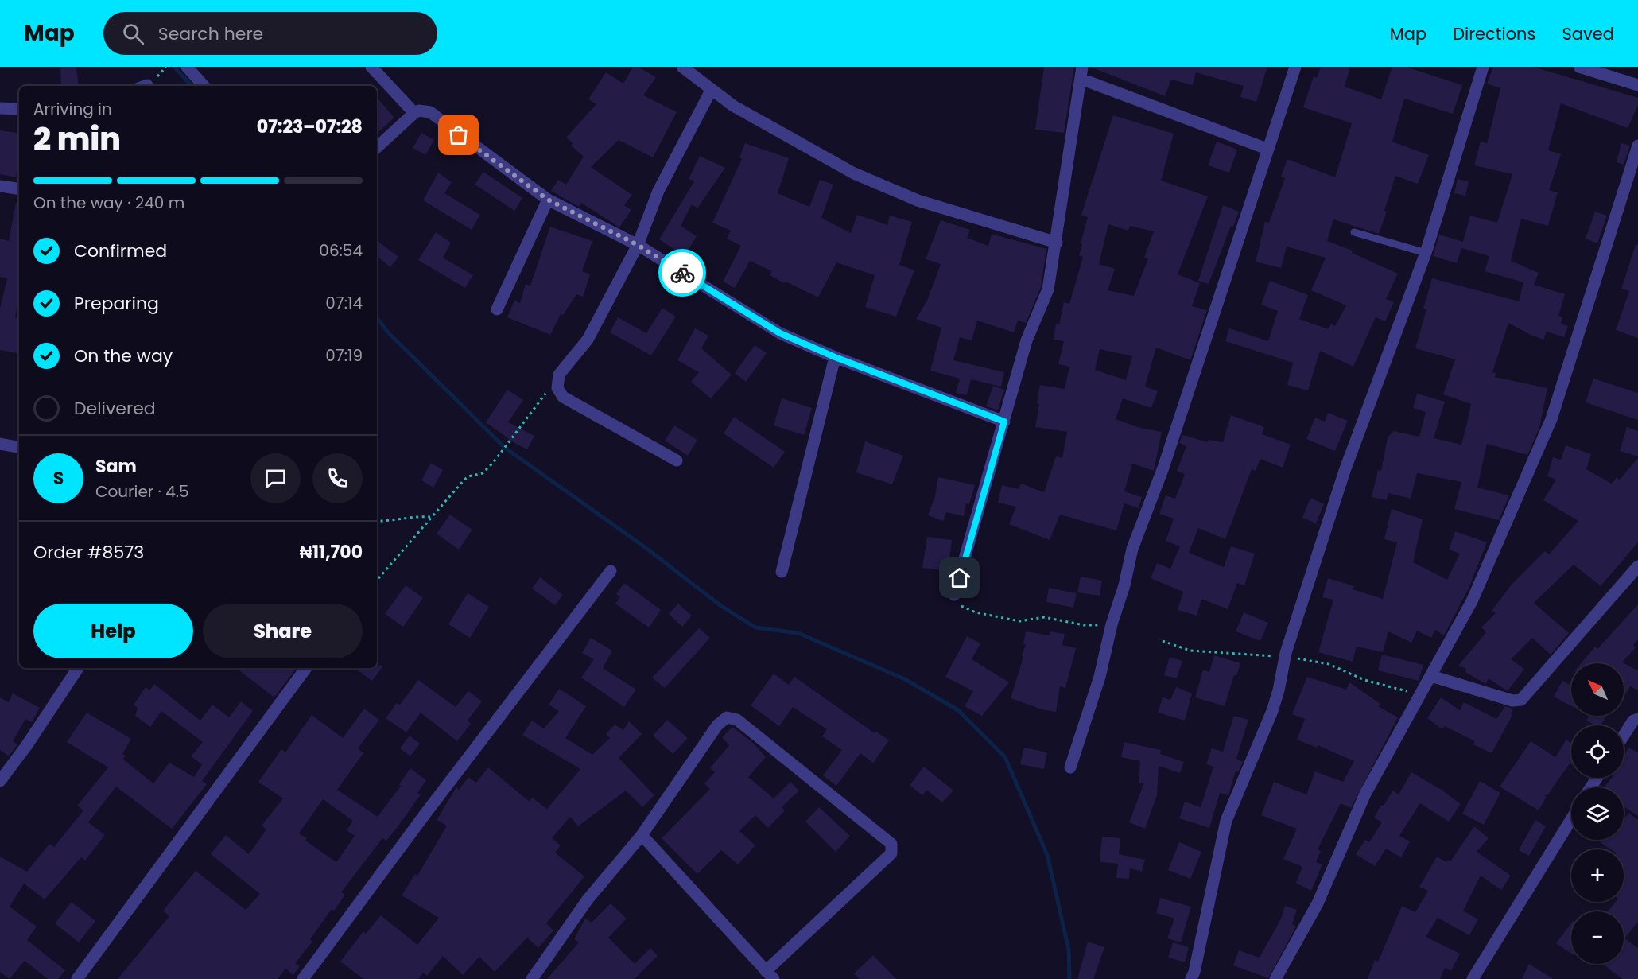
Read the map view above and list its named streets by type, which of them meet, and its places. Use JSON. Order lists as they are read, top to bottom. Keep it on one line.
{"north":"top left","page":{"header":"Map","search":"Search here","nav":["Map","Directions","Saved"],"heading":["2 min","Arriving in","07:23–07:28"],"panel":["Sam","Courier · 4.5","Order #8573","₦11,700"],"bar":"On the way · 240 m","list":[["Confirmed","06:54"],["Preparing","07:14"],["On the way","07:19"],"Delivered"],"round":"S","buttons":["Help","Share"],"map_buttons":["+","−"]}}
